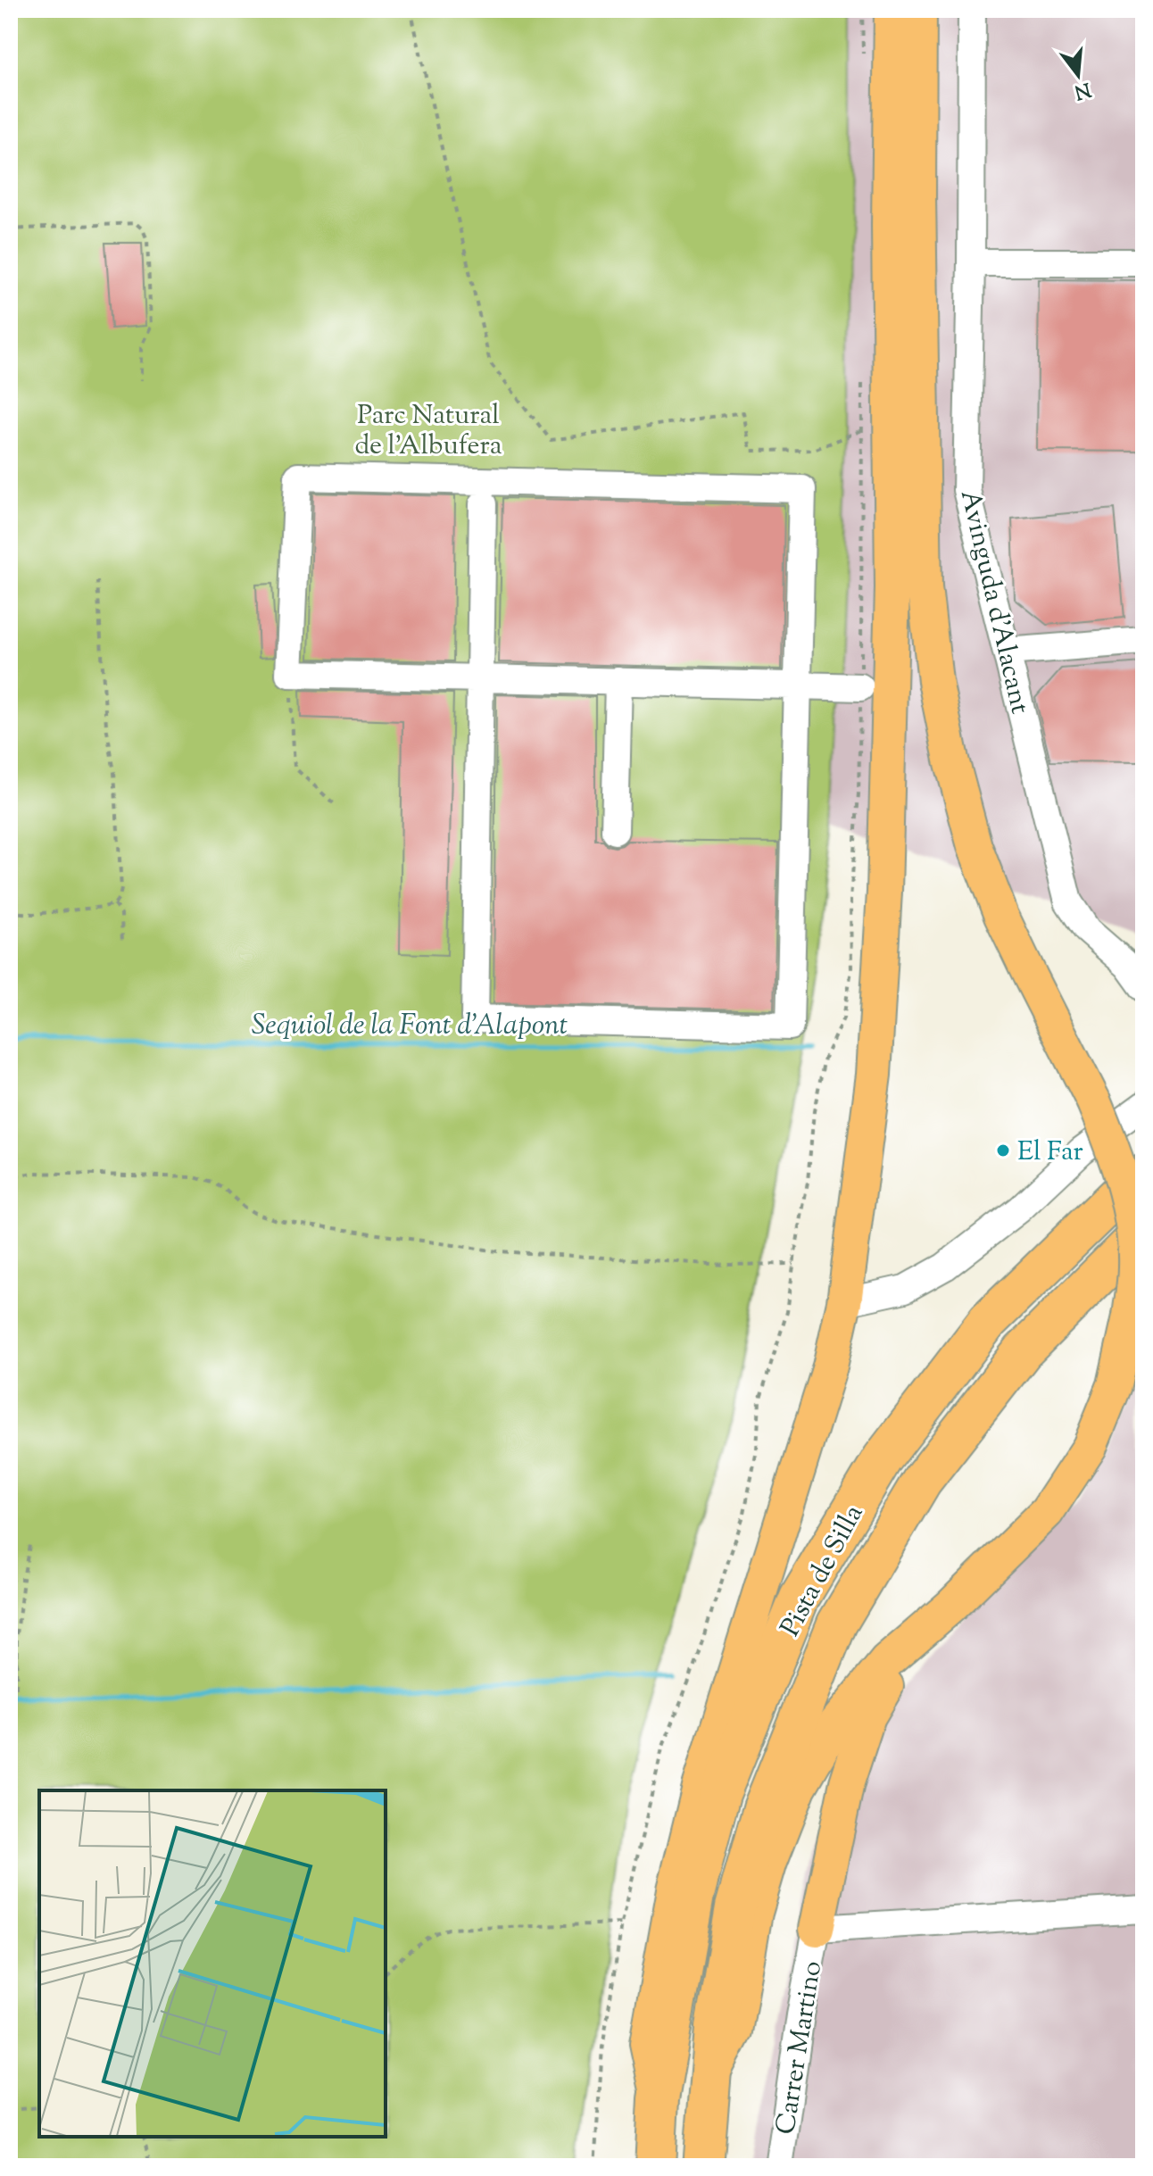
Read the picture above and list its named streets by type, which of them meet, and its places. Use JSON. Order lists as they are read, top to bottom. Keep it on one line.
{"streets":{"highway":["Pista de Silla"],"main road":["Avinguda d'Alacant"],"street":["Carrer Martino"]},"water":["Sequiol de la Font d’Alapont"],"parks":["Parc Natural de l'Albufera"],"places":["El Far"],"north":"bottom"}
